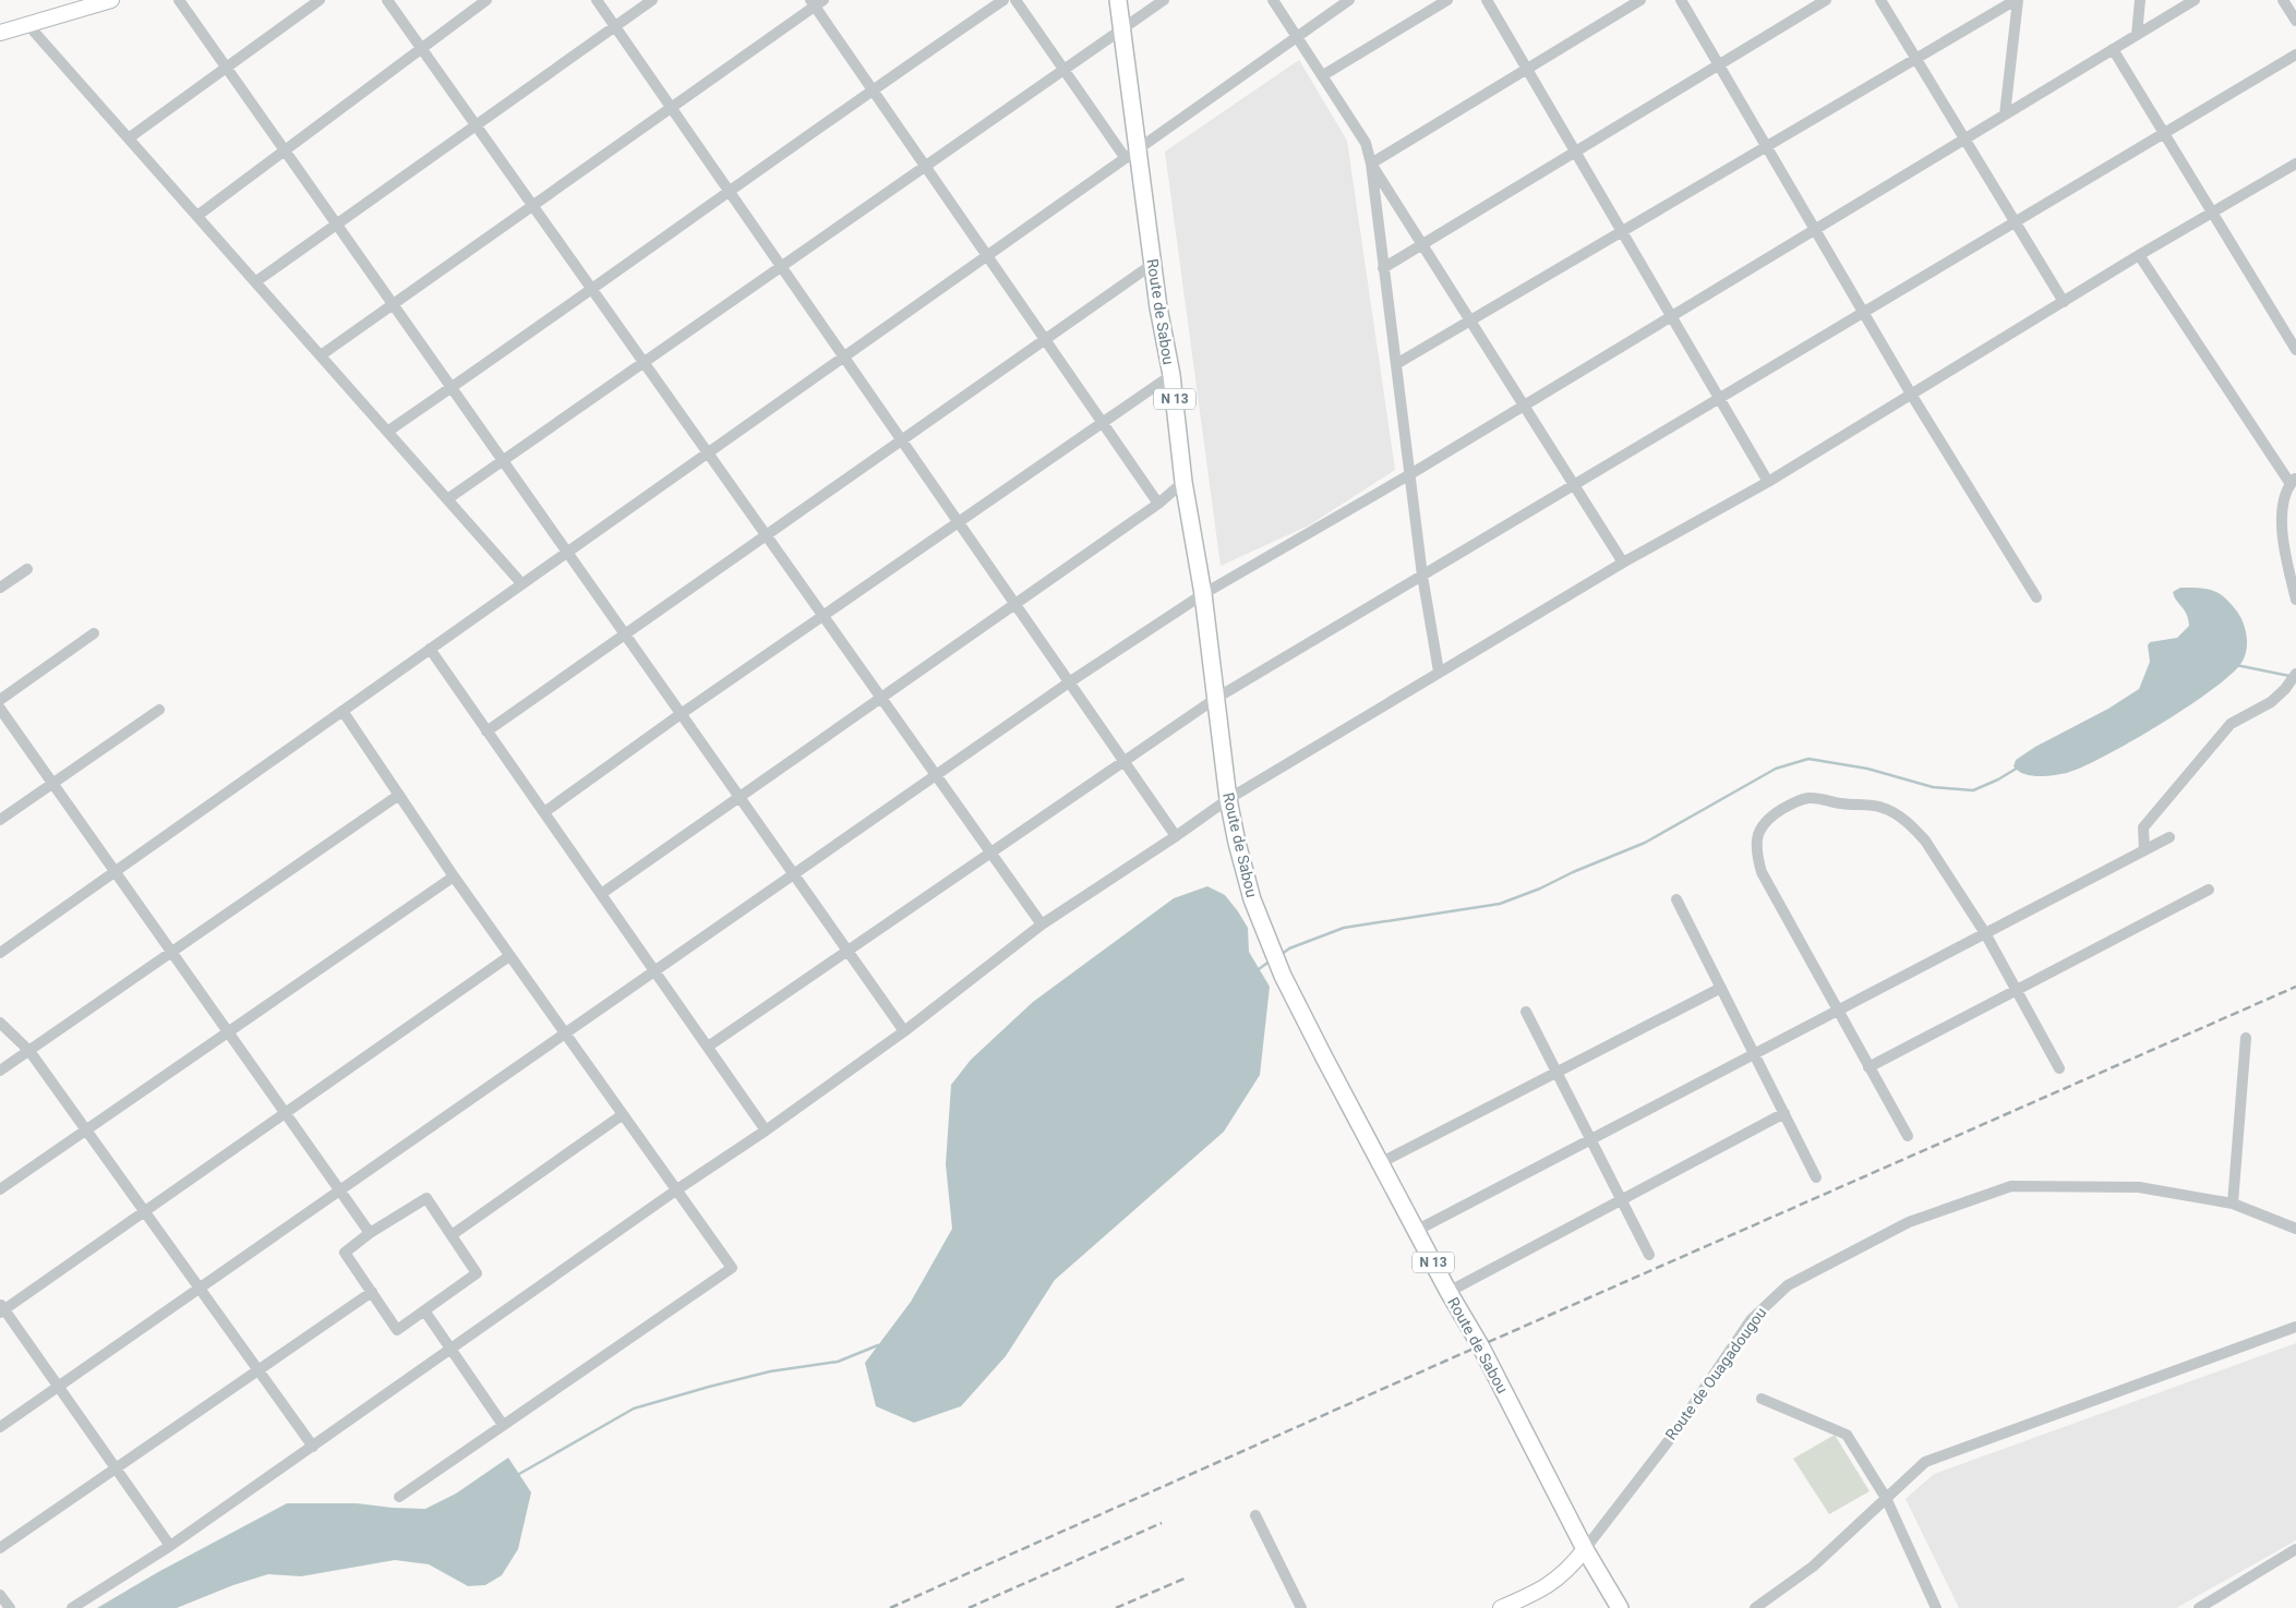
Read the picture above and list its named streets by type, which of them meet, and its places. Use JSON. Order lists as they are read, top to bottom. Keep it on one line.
{"streets":{"main road":["Route de Sabou","N 13"],"street":["Route de Ouagadougou"]},"crossings":[["Route de Sabou","Route de Ouagadougou"]]}
